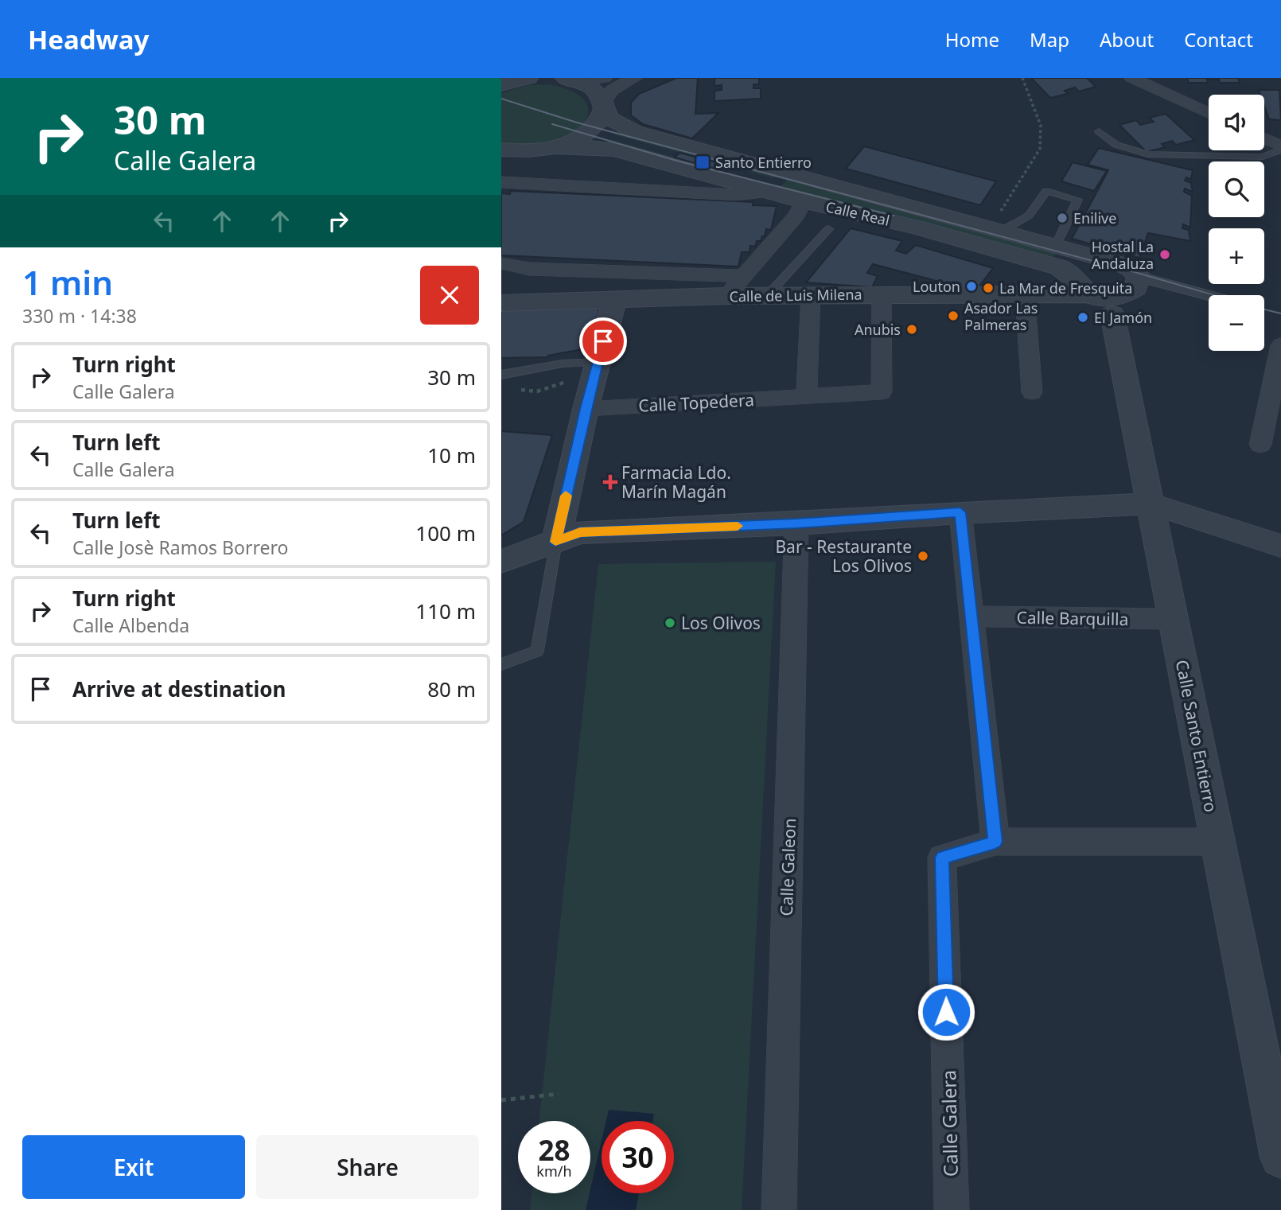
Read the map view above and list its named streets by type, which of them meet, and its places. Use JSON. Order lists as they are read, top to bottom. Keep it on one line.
{"streets":{"street":["Calle Real","Calle de Luis Milena","Calle Topedera","Calle Barquilla","Calle Santo Entierro","Calle Galeon","Calle Galera"]},"crossings":[["Calle Real","Calle de Luis Milena"],["Calle Real","Calle Santo Entierro"],["Calle de Luis Milena","Calle Topedera"],["Calle de Luis Milena","Calle Santo Entierro"],["Calle Barquilla","Calle Santo Entierro"],["Calle Santo Entierro","Calle Galera"]],"places":{"transit":["Santo Entierro"],"other":["Enilive","Hostal La Andaluza","Louton","La Mar de Fresquita","Asador Las Palmeras","El Jamón","Anubis","Bar - Restaurante Los Olivos","Los Olivos"],"health":["Farmacia Ldo. Marín Magán"]},"page":{"header":"Headway","nav":["Home","Map","About","Contact"],"turn":["30 m","Calle Galera"],"map_buttons":["+","−"],"heading":["1 min","330 m · 14:38"],"list":[{"name":"Turn right","note":"Calle Galera","value":"30 m"},{"name":"Turn left","note":"Calle Galera","value":"10 m"},{"name":"Turn left","note":"Calle Josè Ramos Borrero","value":"100 m"},{"name":"Turn right","note":"Calle Albenda","value":"110 m"},{"name":"Arrive at destination","value":"80 m"}],"speed":"28 km/h","limit":"30","buttons":["Exit","Share"]}}
